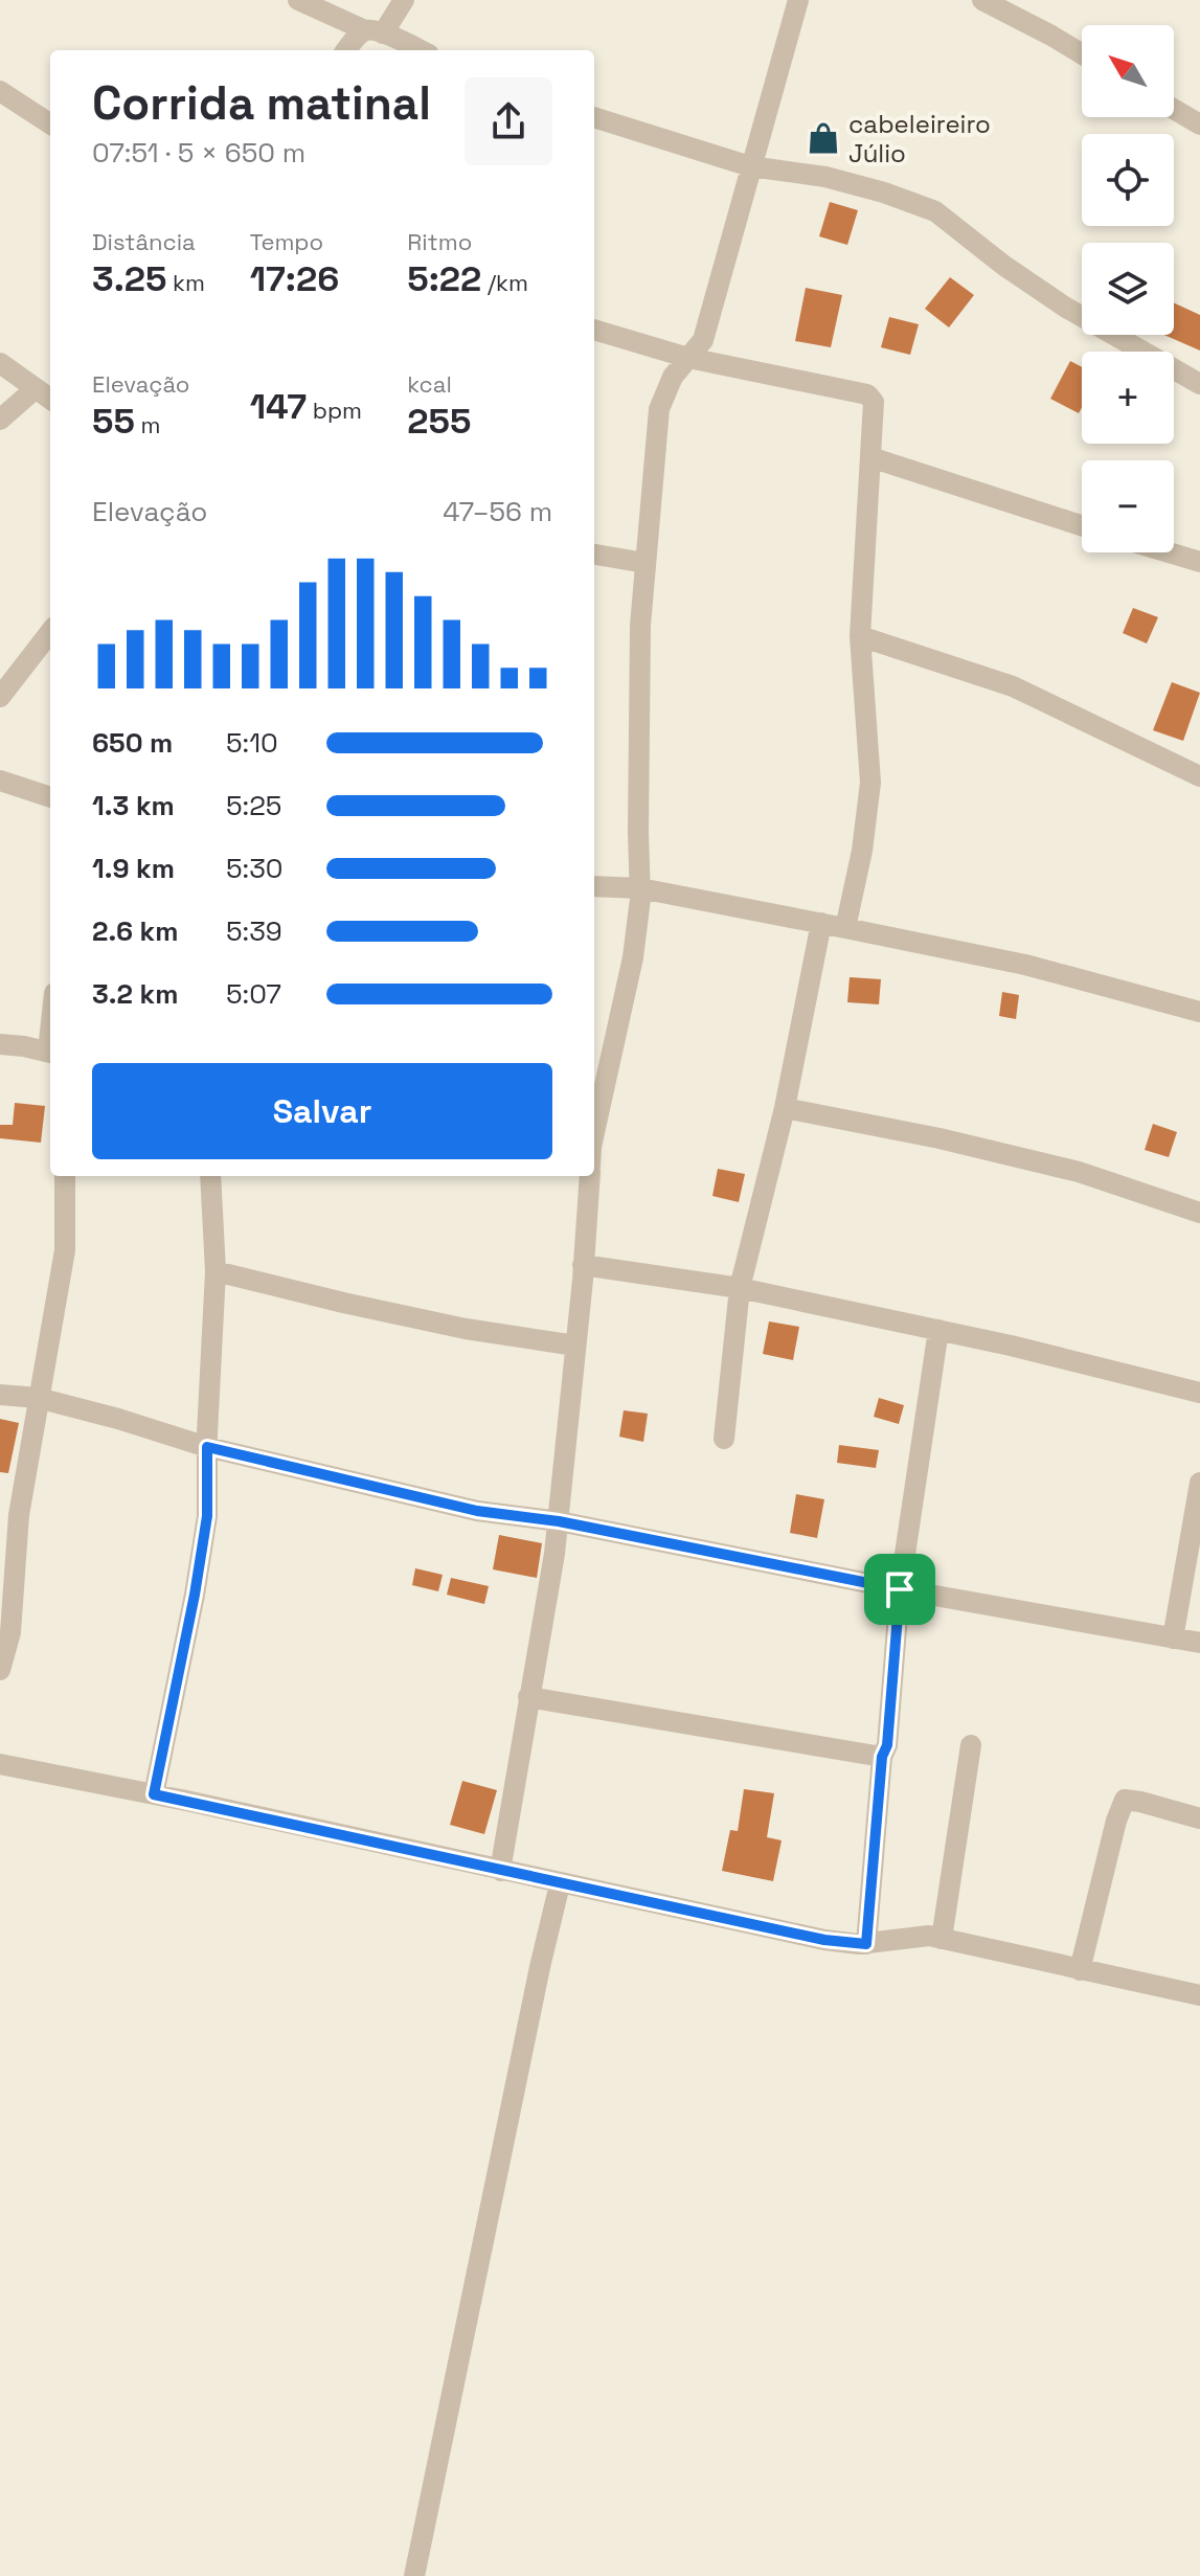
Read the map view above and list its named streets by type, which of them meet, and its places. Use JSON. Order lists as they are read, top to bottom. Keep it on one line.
{"places":{"shop":["cabeleireiro Júlio"]},"north":"top left","page":{"map_buttons":["+","−"],"heading":["Corrida matinal","07:51 · 5 × 650 m"],"stats":[["Distância","3.25 km"],["Tempo","17:26"],["Ritmo","5:22 /km"],["Elevação","55 m"],["147 bpm"],["kcal","255"]],"chart":["Elevação","47–56 m"],"list":[{"name":"650 m","note":"5:10"},{"name":"1.3 km","note":"5:25"},{"name":"1.9 km","note":"5:30"},{"name":"2.6 km","note":"5:39"},{"name":"3.2 km","note":"5:07"}],"buttons":"Salvar"}}
